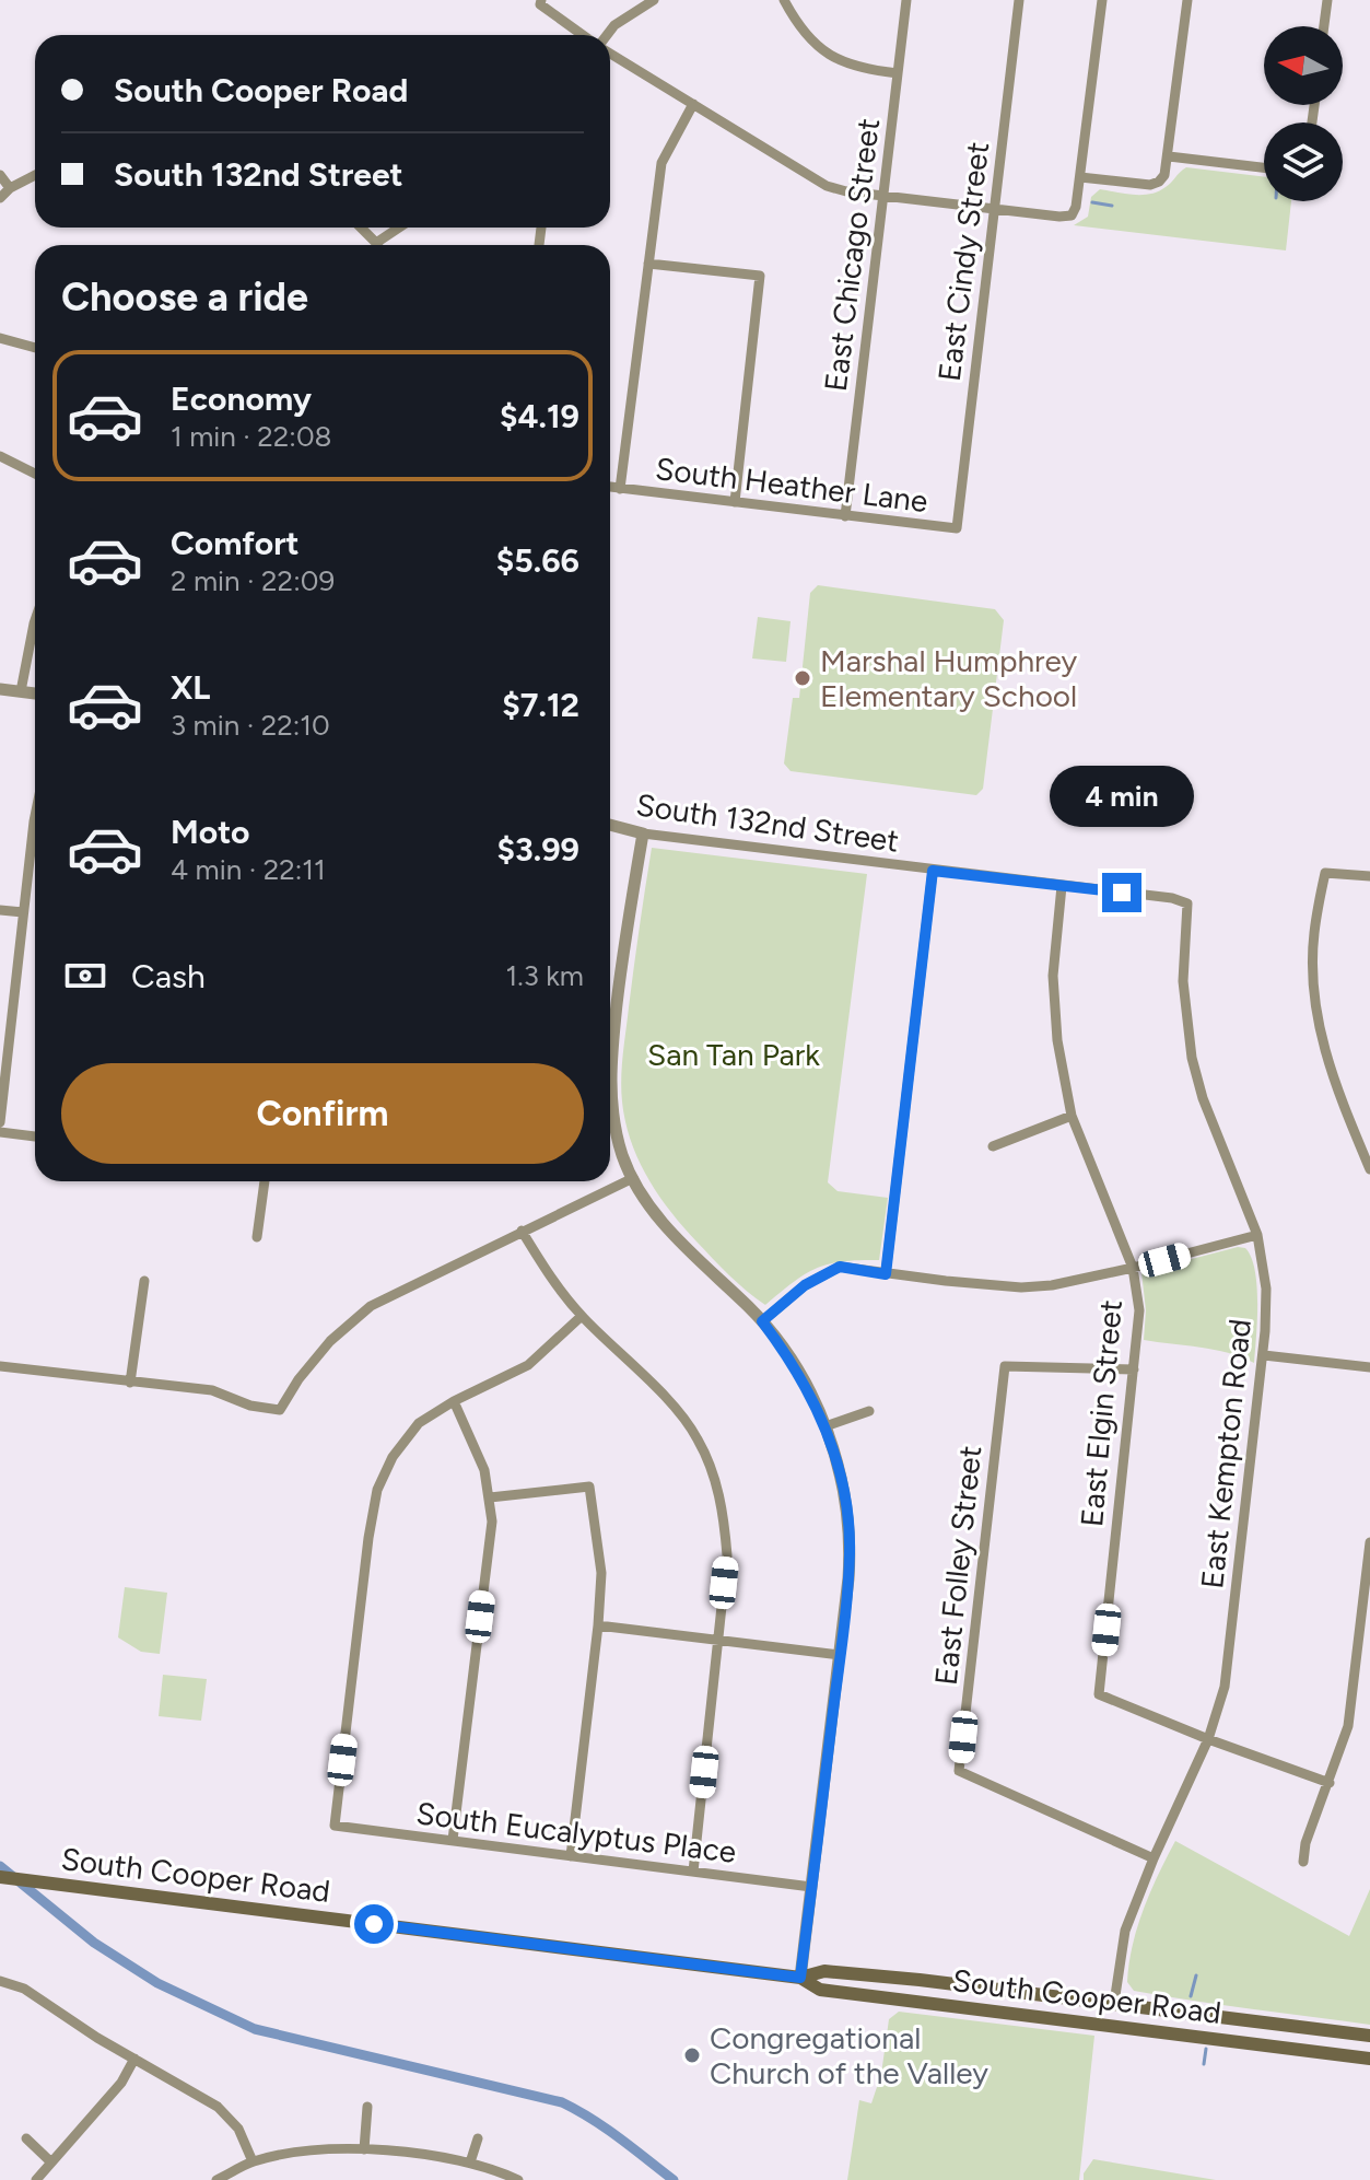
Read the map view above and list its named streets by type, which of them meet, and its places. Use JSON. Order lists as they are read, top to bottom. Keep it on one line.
{"streets":{"main road":["South Cooper Road"],"street":["East Chicago Street","East Cindy Street","South Heather Lane","South 132nd Street","East Elgin Street","East Kempton Road","East Folley Street","South Eucalyptus Place"]},"crossings":[["East Chicago Street","South Heather Lane"],["East Cindy Street","South Heather Lane"],["South 132nd Street","East Elgin Street"],["South 132nd Street","East Kempton Road"],["East Elgin Street","East Kempton Road"],["East Elgin Street","East Folley Street"],["East Kempton Road","East Folley Street"],["East Kempton Road","South Cooper Road"]],"parks":["San Tan Park"],"places":["Marshal Humphrey Elementary School","Congregational Church of the Valley"],"north":"left","page":{"banner":["South Cooper Road","South 132nd Street"],"heading":"Choose a ride","list":[{"name":"Economy","note":"1 min · 22:08","value":"$4.19"},{"name":"Comfort","note":"2 min · 22:09","value":"$5.66"},{"name":"XL","note":"3 min · 22:10","value":"$7.12"},{"name":"Moto","note":"4 min · 22:11","value":"$3.99"}],"bubble":"4 min","pay":["Cash","1.3 km"],"buttons":"Confirm"}}
